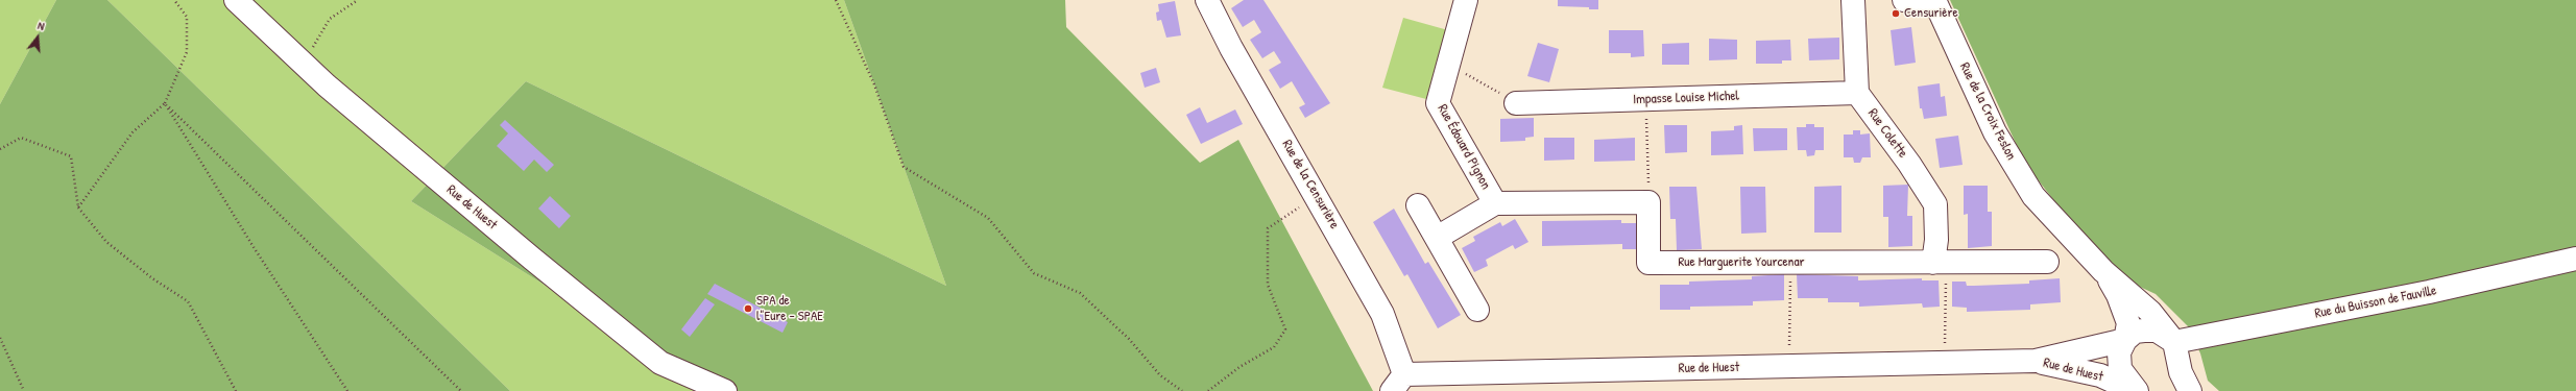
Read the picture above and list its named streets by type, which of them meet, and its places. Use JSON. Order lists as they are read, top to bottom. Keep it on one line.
{"streets":{"street":["Impasse Louise Michel","Rue de la Croix Feslon","Rue Colette","Rue Édouard Pignon","Rue de la Censurière","Rue de Huest","Rue Marguerite Yourcenar","Rue du Buisson de Fauville"]},"crossings":[["Impasse Louise Michel","Rue Colette"],["Rue de la Croix Feslon","Rue de Huest"],["Rue de la Croix Feslon","Rue du Buisson de Fauville"],["Rue Colette","Rue Marguerite Yourcenar"],["Rue de la Censurière","Rue de Huest"],["Rue de Huest","Rue du Buisson de Fauville"]],"places":["Censurière","SPA de l\"Eure - SPAE"],"north":"top"}
